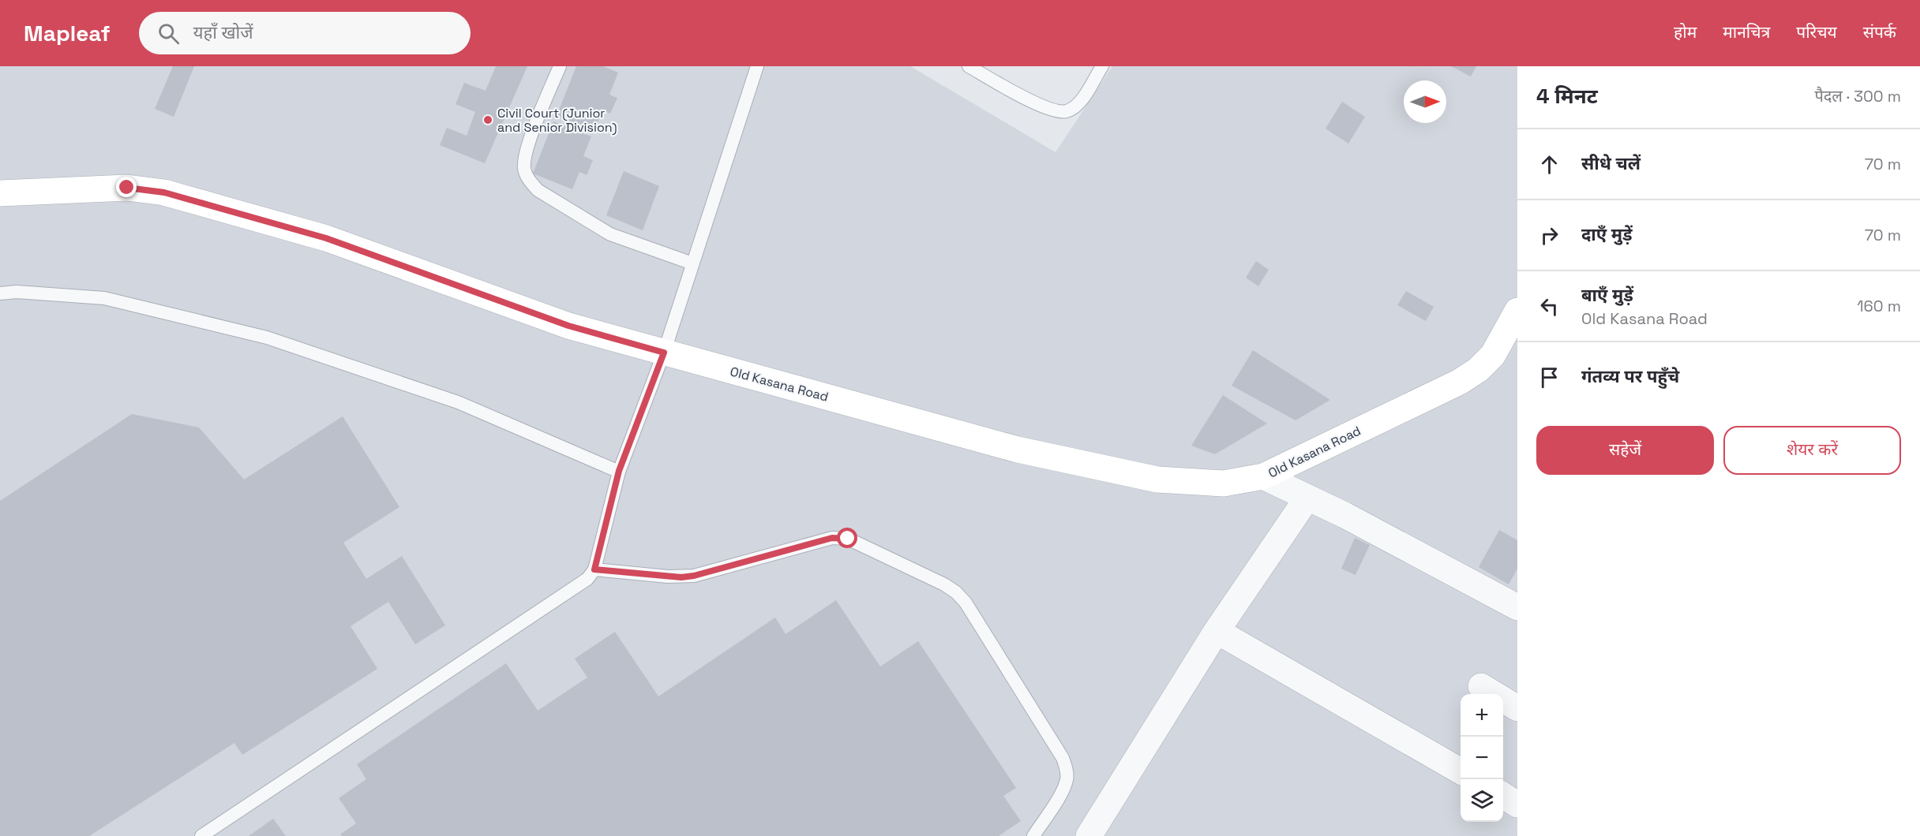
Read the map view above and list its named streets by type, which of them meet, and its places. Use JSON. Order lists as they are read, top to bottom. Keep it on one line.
{"streets":{"street":["Old Kasana Road"]},"places":["Civil Court (Junior and Senior Division)"],"north":"right","page":{"header":"Mapleaf","search":"यहाँ खोजें","nav":["होम","मानचित्र","परिचय","संपर्क"],"heading":["4 मिनट","पैदल · 300 m"],"list":[["सीधे चलें","70 m"],["दाएँ मुड़ें","70 m"],["बाएँ मुड़ें","Old Kasana Road","160 m"],"गंतव्य पर पहुँचे"],"buttons":["सहेजें","शेयर करें"],"map_buttons":["+","−"]}}
